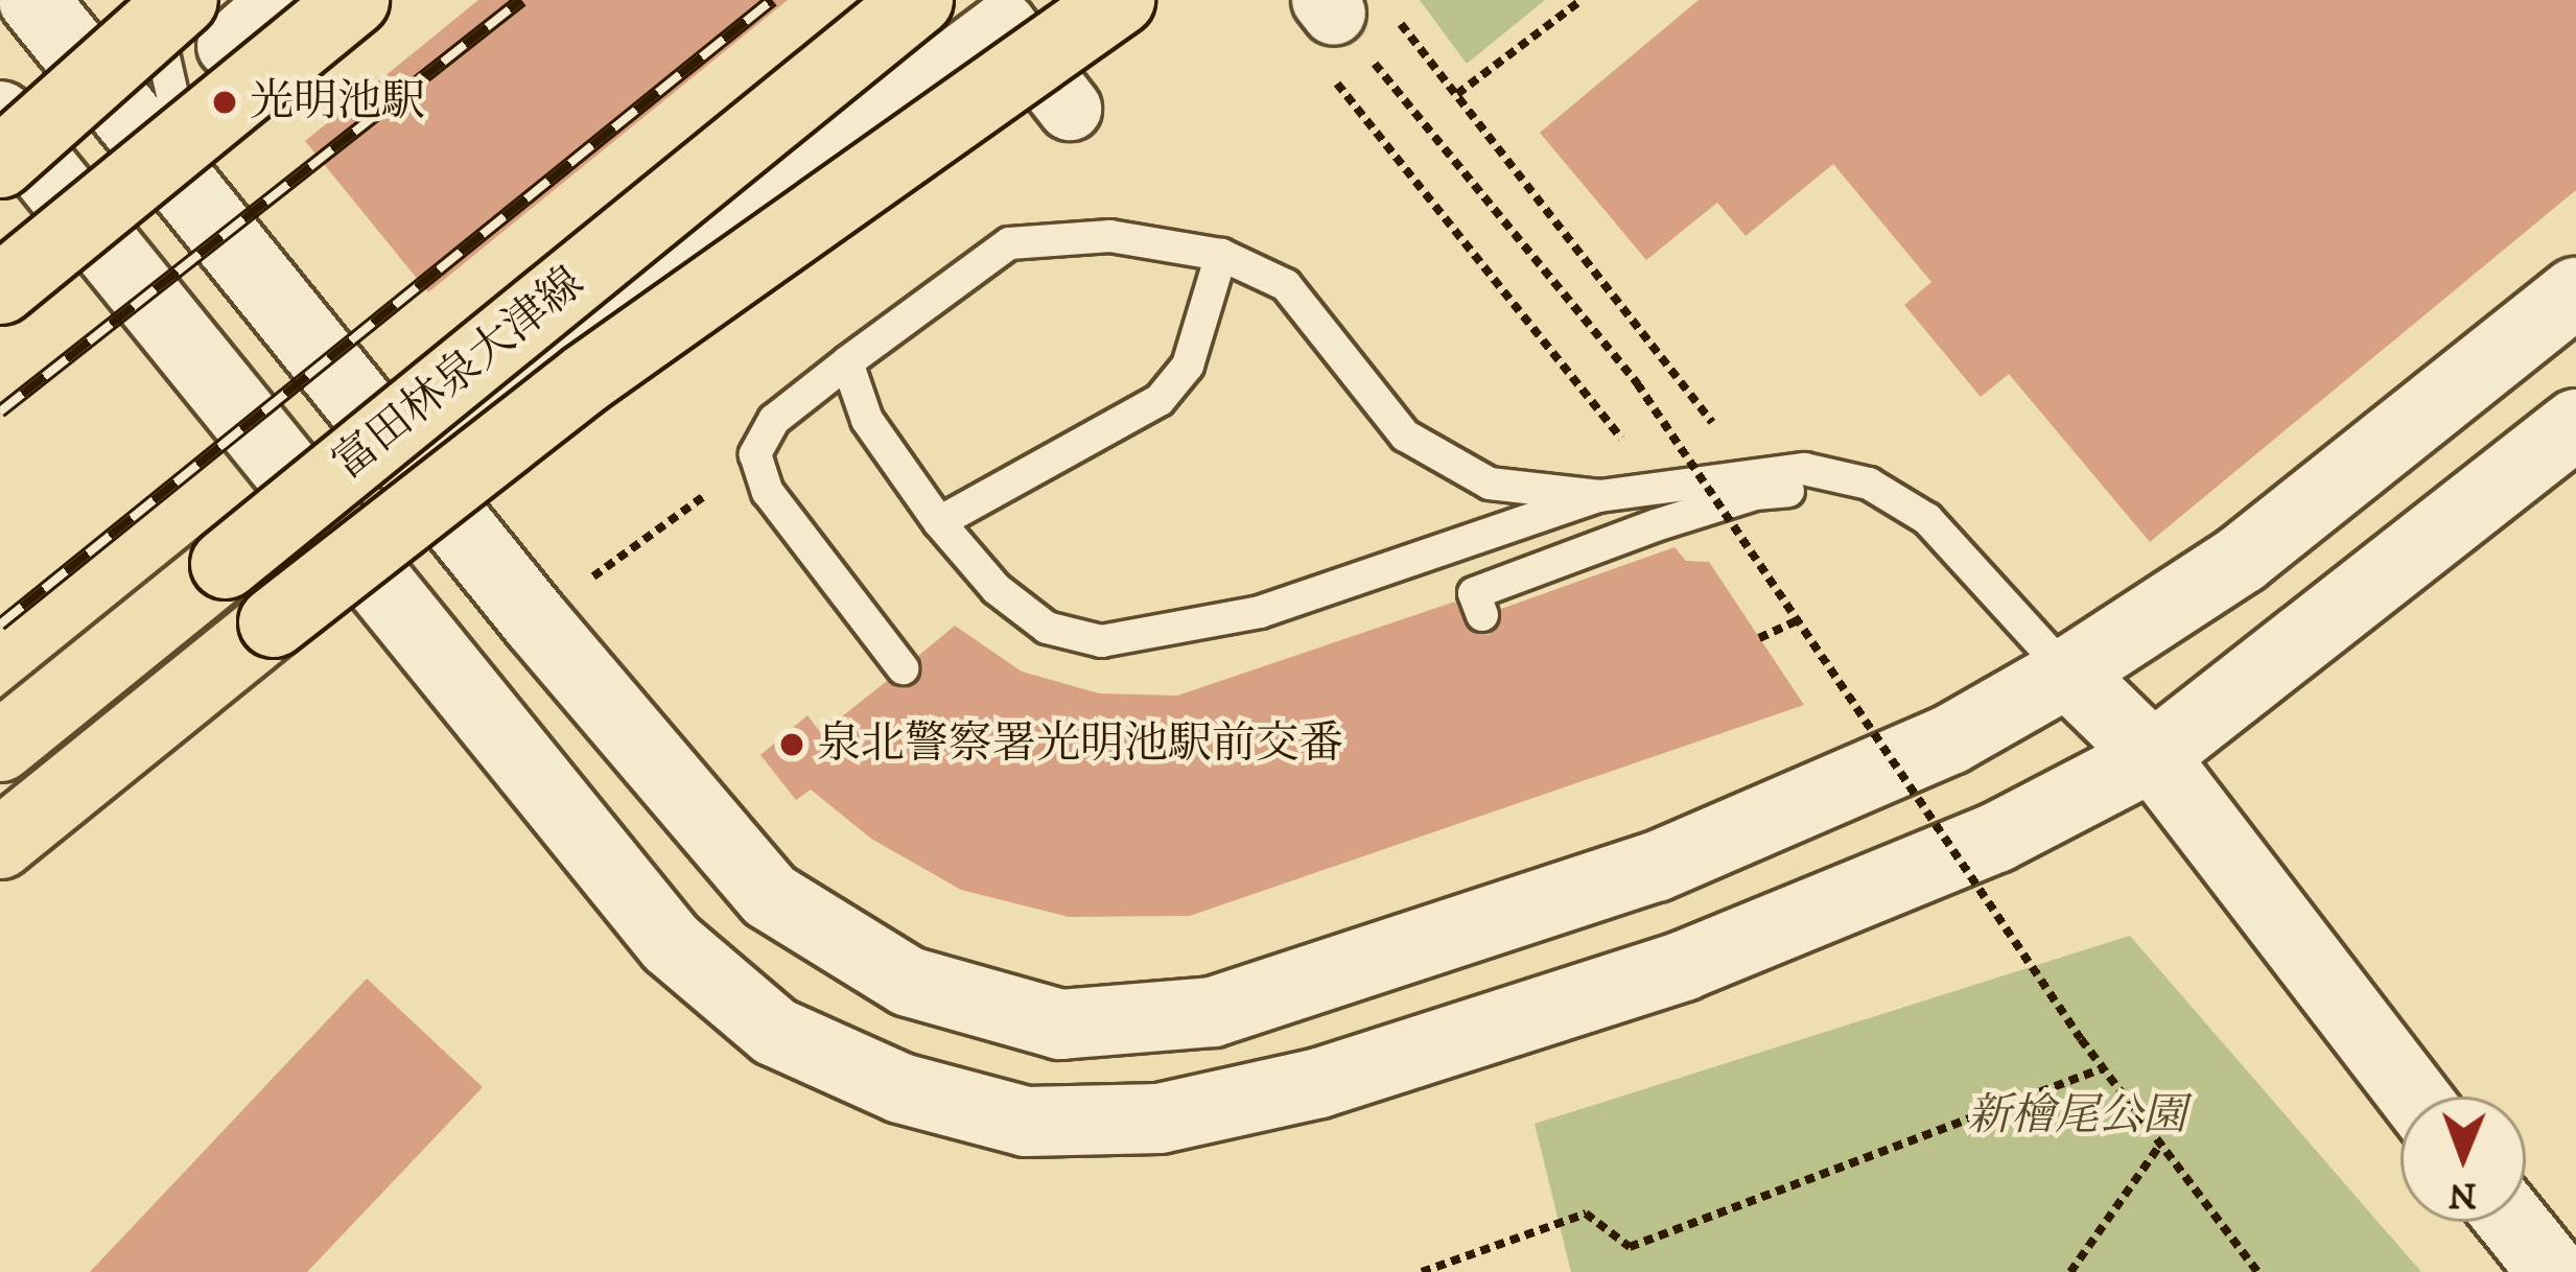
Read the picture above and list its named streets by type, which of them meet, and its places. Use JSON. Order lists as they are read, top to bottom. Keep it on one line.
{"streets":{"main road":["富田林泉大津線"]},"parks":["新檜尾公園"],"places":["光明池駅","泉北警察署光明池駅前交番"],"north":"bottom"}
